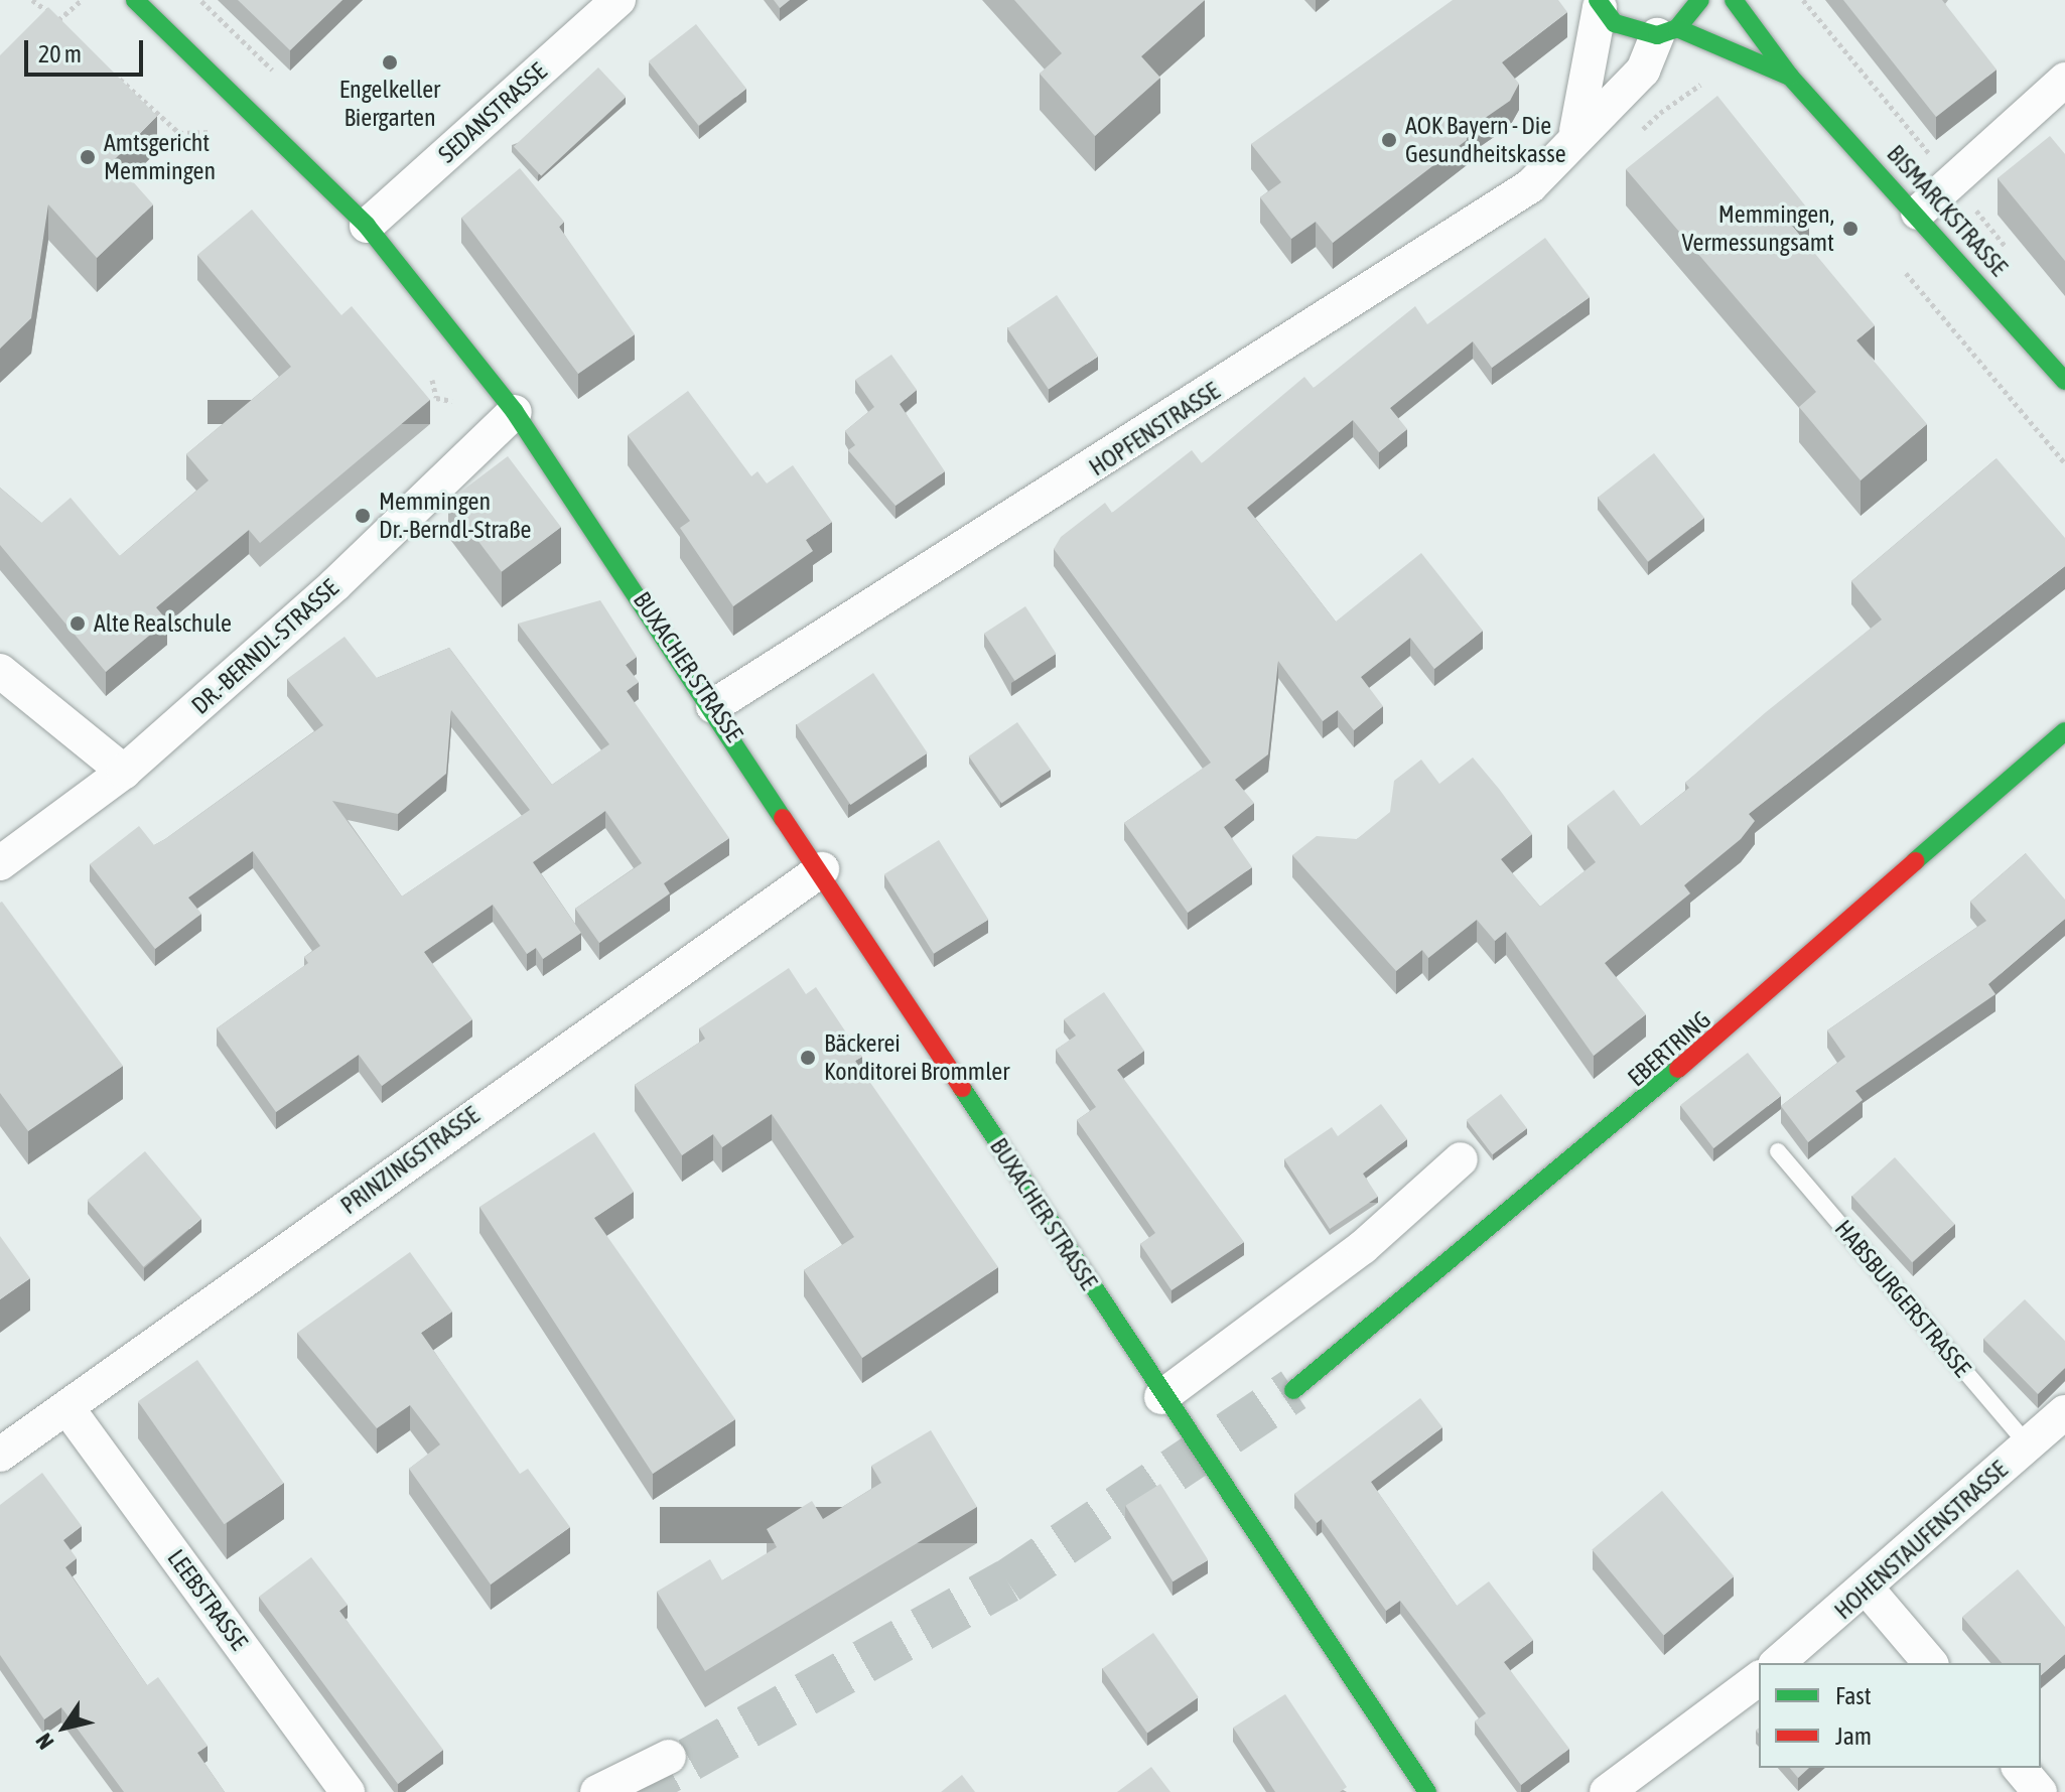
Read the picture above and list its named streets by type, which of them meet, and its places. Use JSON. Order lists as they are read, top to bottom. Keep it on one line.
{"streets":{"street":["SEDANSTRASSE","BISMARCKSTRASSE","HOPFENSTRASSE","DR.-BERNDL-STRASSE","BUXACHER STRASSE","EBERTRING","PRINZINGSTRASSE","HOHENSTAUFENSTRASSE","LEEBSTRASSE"],"lane":["HABSBURGERSTRASSE"]},"crossings":[["SEDANSTRASSE","BUXACHER STRASSE"],["BISMARCKSTRASSE","HOPFENSTRASSE"],["HOPFENSTRASSE","BUXACHER STRASSE"],["DR.-BERNDL-STRASSE","BUXACHER STRASSE"],["BUXACHER STRASSE","PRINZINGSTRASSE"],["PRINZINGSTRASSE","LEEBSTRASSE"],["HABSBURGERSTRASSE","HOHENSTAUFENSTRASSE"]],"places":["Engelkeller Biergarten","AOK Bayern - Die Gesundheitskasse","Amtsgericht Memmingen","Memmingen, Vermessungsamt","Memmingen Dr.-Berndl-Straße","Alte Realschule","Bäckerei Konditorei Brommler"],"legend":["Fast","Jam"],"scale_bar":"20 m","north":"bottom left"}
